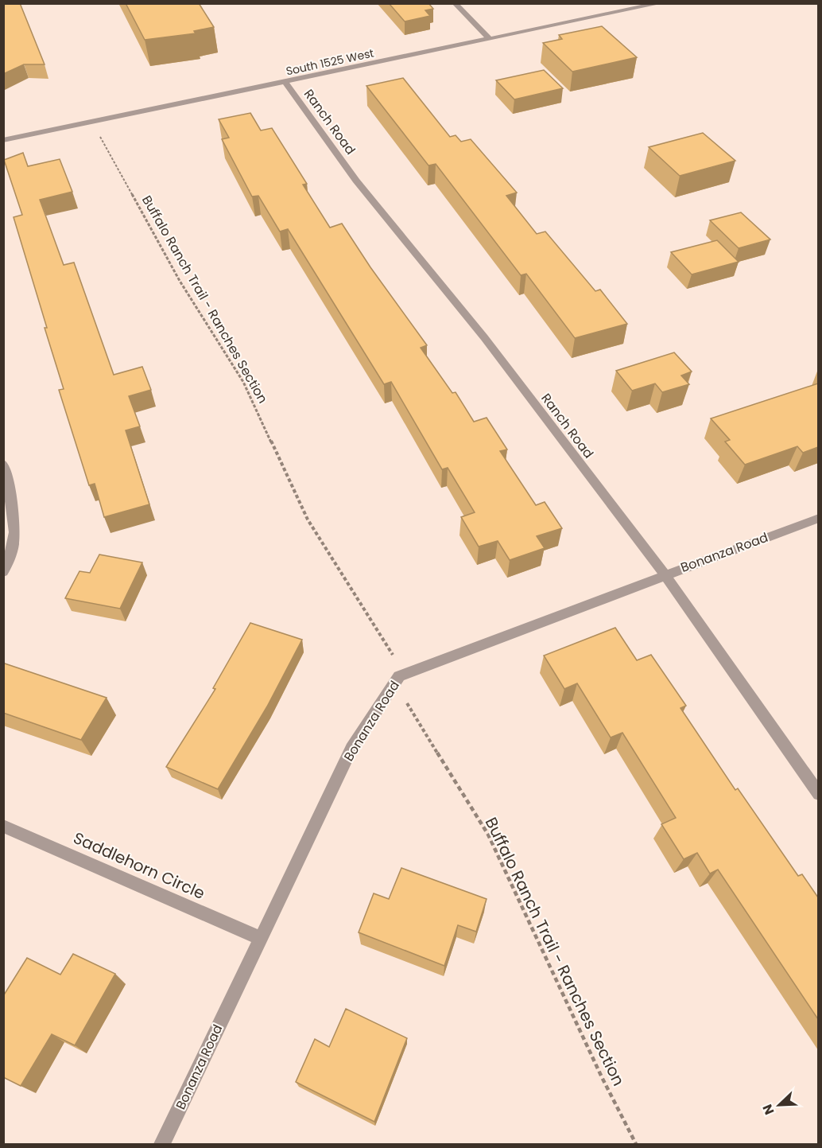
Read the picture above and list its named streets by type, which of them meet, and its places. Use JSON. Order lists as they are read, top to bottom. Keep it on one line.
{"streets":{"street":["South 1525 West","Ranch Road","Bonanza Road","Saddlehorn Circle"],"path":["Buffalo Ranch Trail - Ranches Section"]},"crossings":[["South 1525 West","Ranch Road"],["Ranch Road","Bonanza Road"],["Bonanza Road","Saddlehorn Circle"]],"north":"bottom left"}
